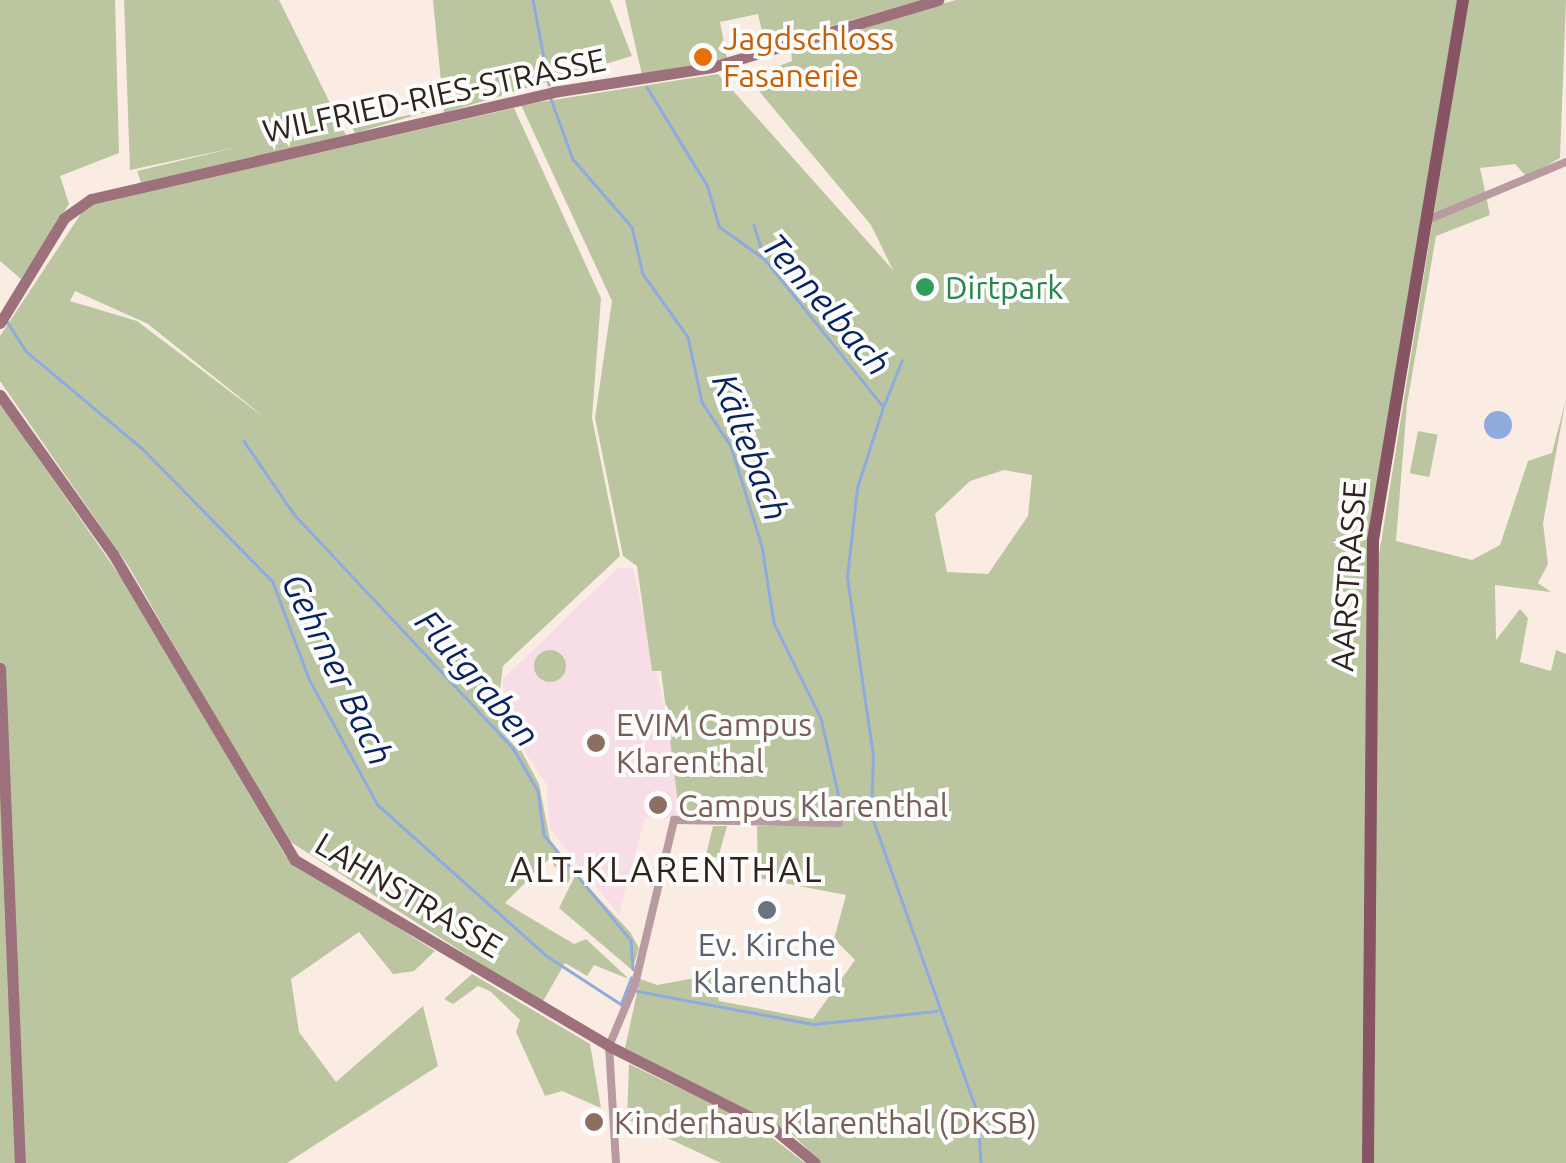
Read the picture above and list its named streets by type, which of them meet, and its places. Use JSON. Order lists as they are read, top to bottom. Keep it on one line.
{"streets":{"main road":["AARSTRASSE"],"street":["WILFRIED-RIES-STRASSE","LAHNSTRASSE"]},"districts":["ALT-KLARENTHAL"],"water":["Tennelbach","Kältebach","Gehrner Bach","Flutgraben"],"places":["Jagdschloss Fasanerie","Dirtpark","EVIM Campus Klarenthal","Campus Klarenthal","Ev. Kirche Klarenthal","Kinderhaus Klarenthal (DKSB)"]}
